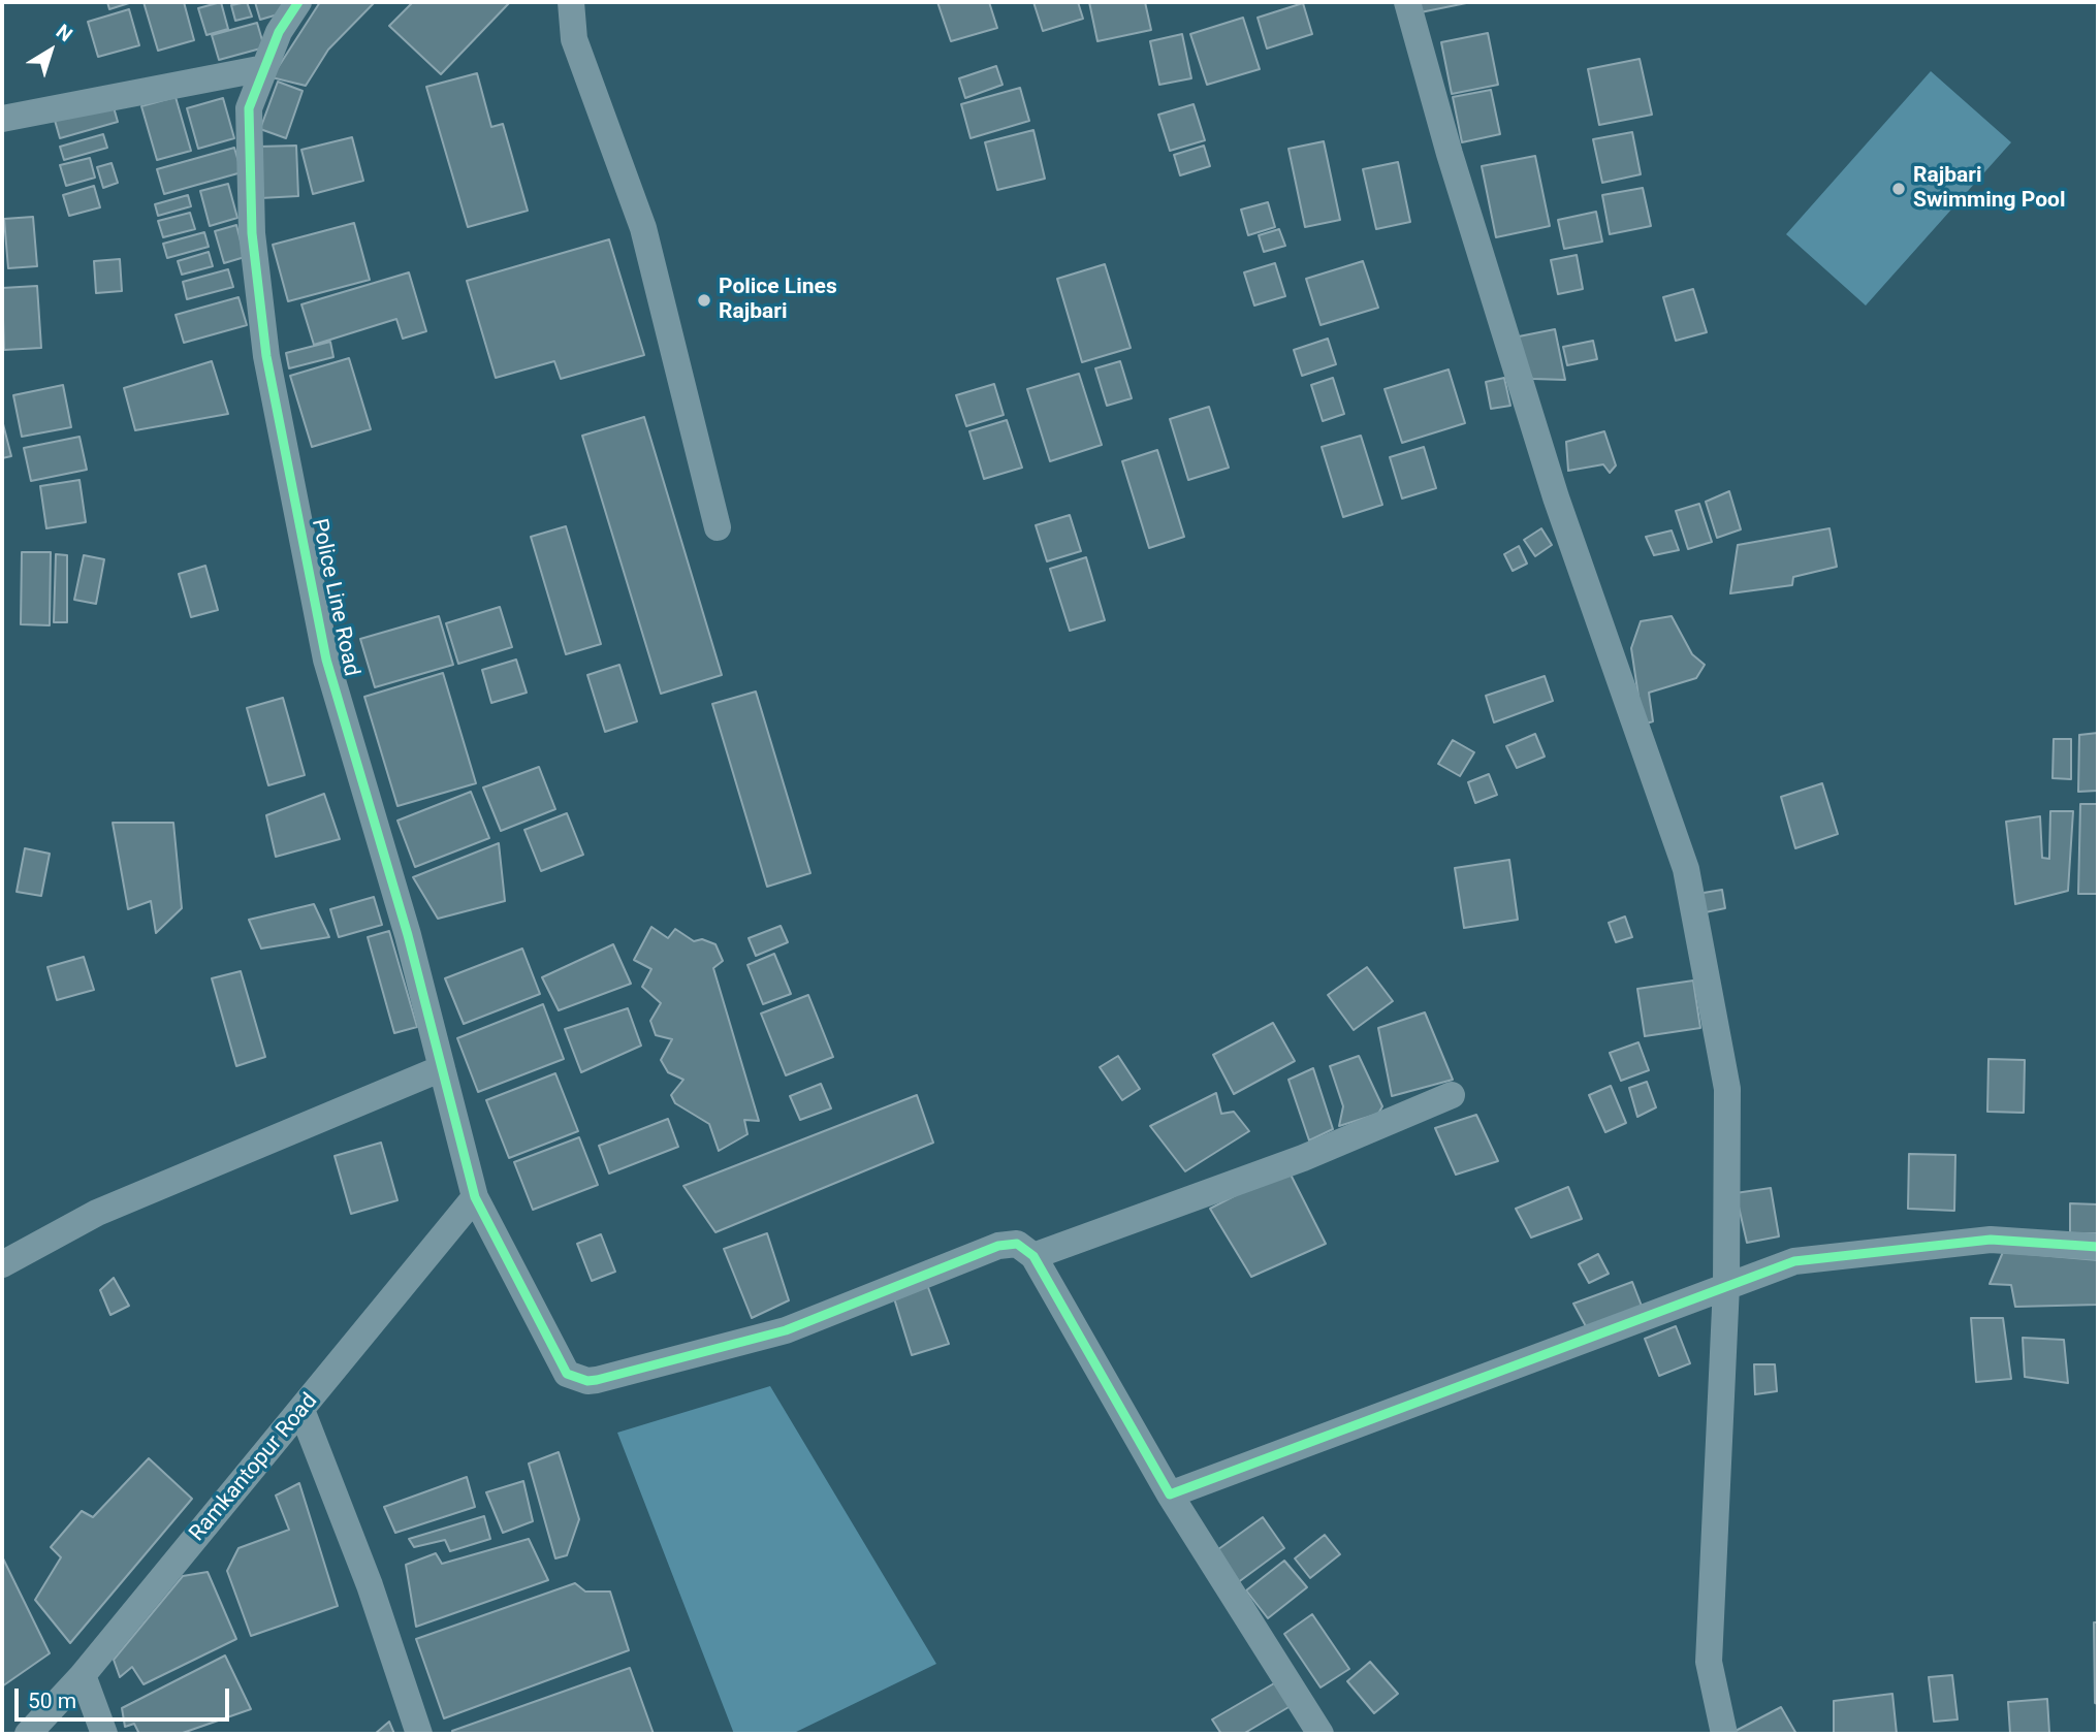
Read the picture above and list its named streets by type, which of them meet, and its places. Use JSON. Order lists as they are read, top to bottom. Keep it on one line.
{"streets":{"street":["Police Line Road","Ramkantopur Road"]},"crossings":[["Police Line Road","Ramkantopur Road"]],"places":["Rajbari Swimming Pool","Police Lines Rajbari"],"scale_bar":"50 m","north":"top right"}
